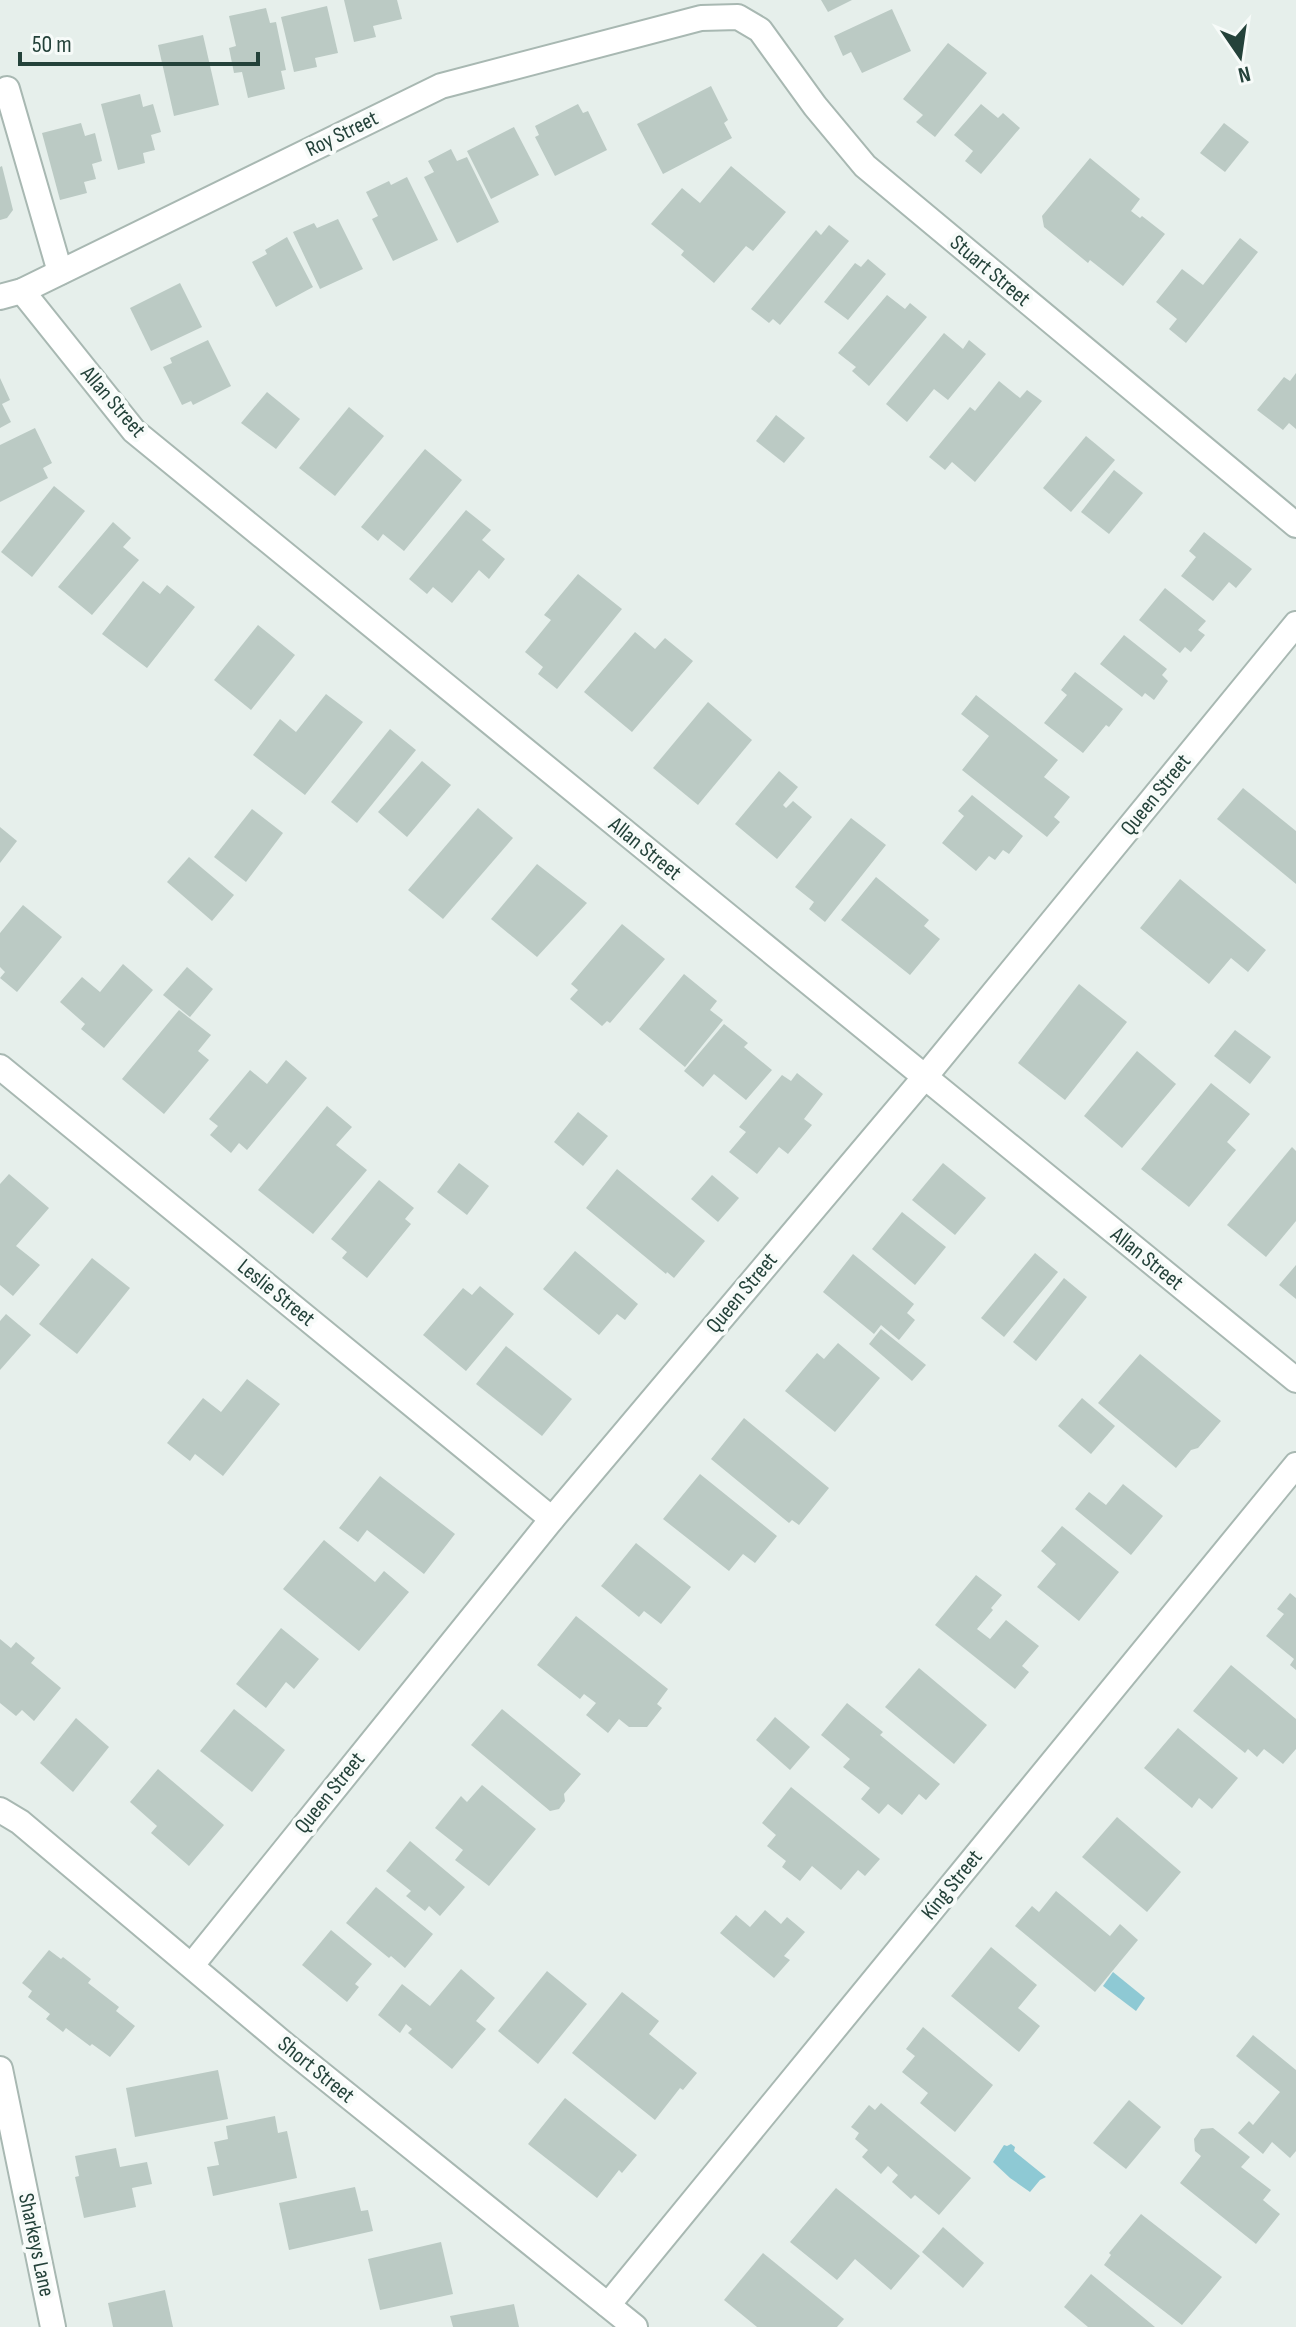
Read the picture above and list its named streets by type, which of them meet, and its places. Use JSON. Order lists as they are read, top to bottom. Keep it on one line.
{"streets":{"street":["Roy Street","Stuart Street","Allan Street","Queen Street","Leslie Street","King Street","Short Street","Sharkeys Lane"]},"crossings":[["Roy Street","Stuart Street"],["Roy Street","Allan Street"],["Allan Street","Queen Street"],["Queen Street","Leslie Street"],["Queen Street","Short Street"],["King Street","Short Street"]],"scale_bar":"50 m","north":"bottom"}
